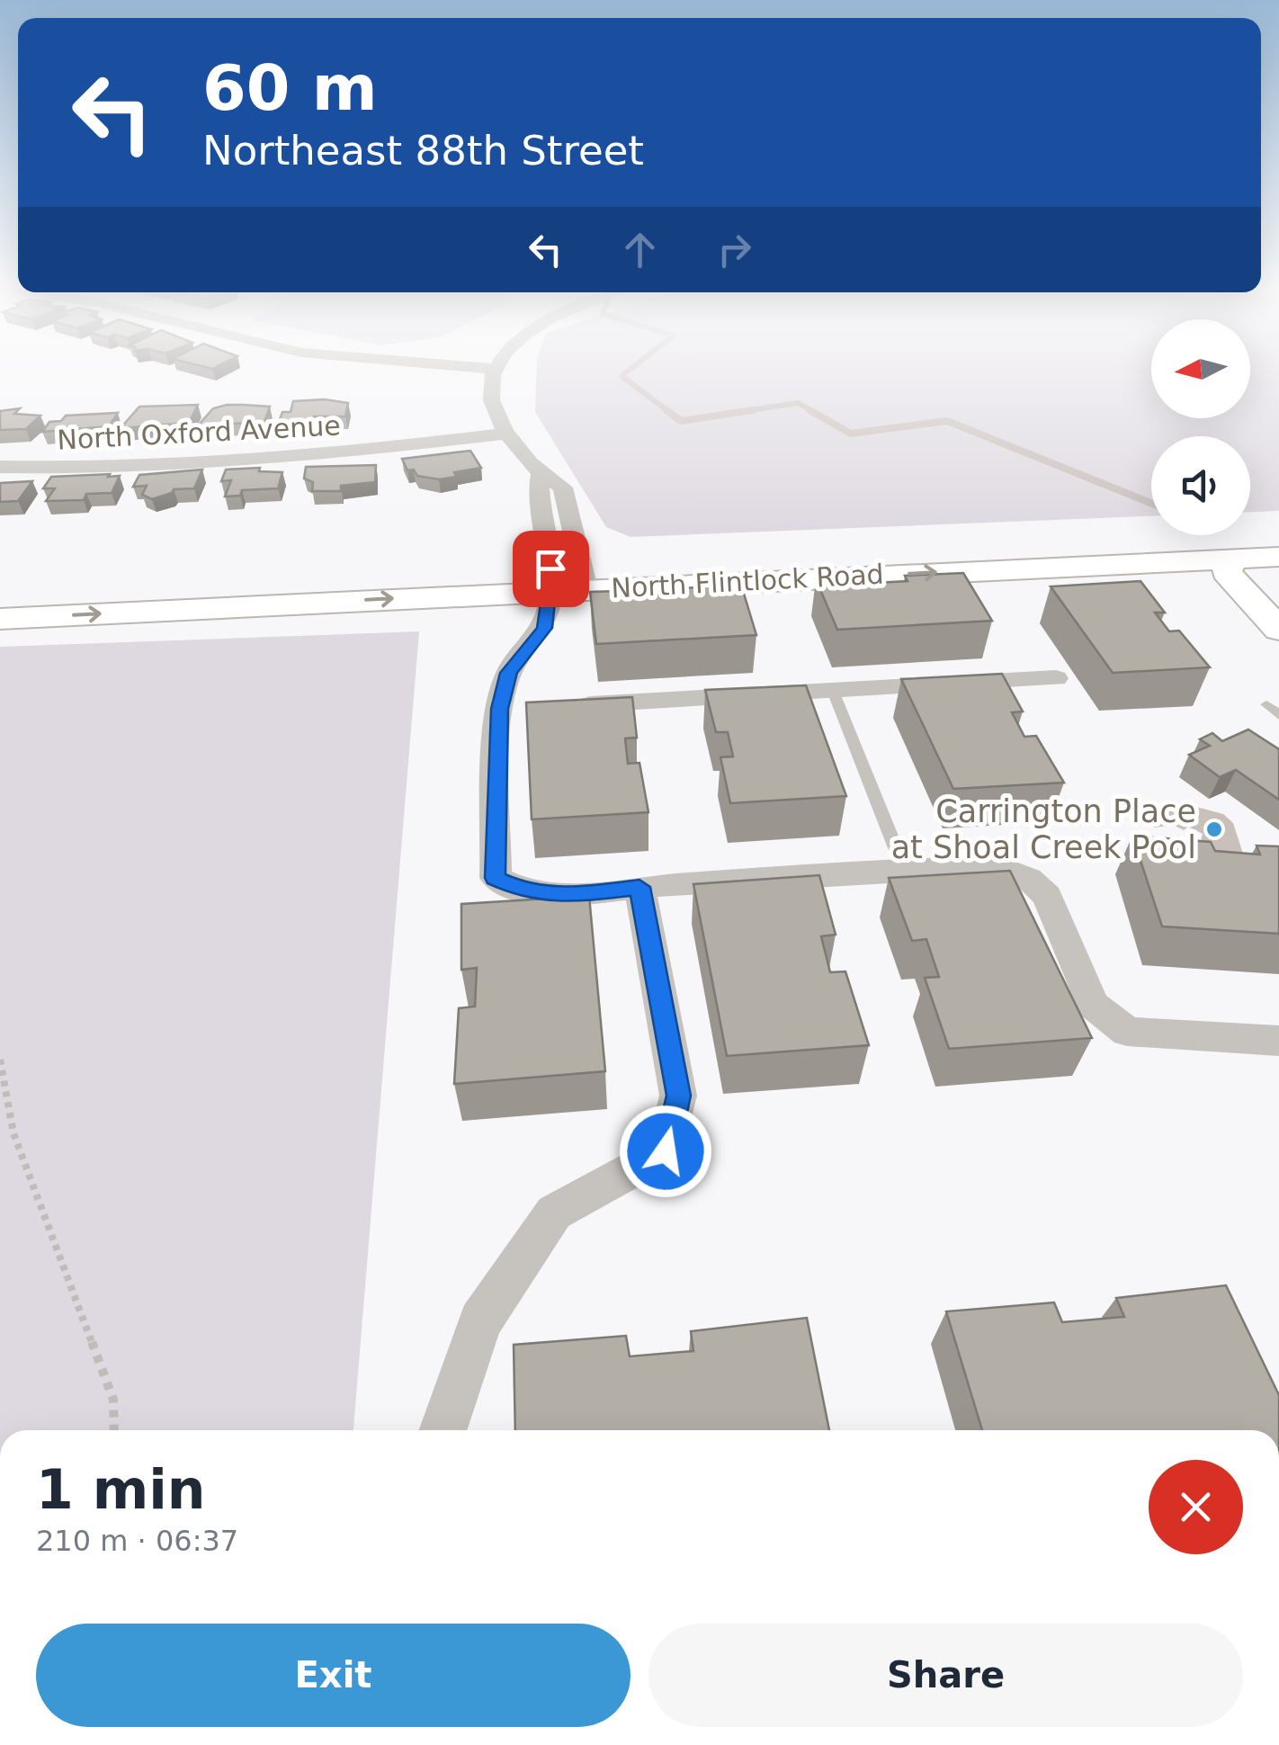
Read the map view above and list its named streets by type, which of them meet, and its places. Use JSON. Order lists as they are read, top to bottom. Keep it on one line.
{"streets":{"main road":["North Flintlock Road"],"street":["North Oxford Avenue"]},"places":["Carrington Place at Shoal Creek Pool"],"north":"left","page":{"turn":["60 m","Northeast 88th Street"],"heading":["1 min","210 m · 06:37"],"buttons":["Exit","Share"]}}
